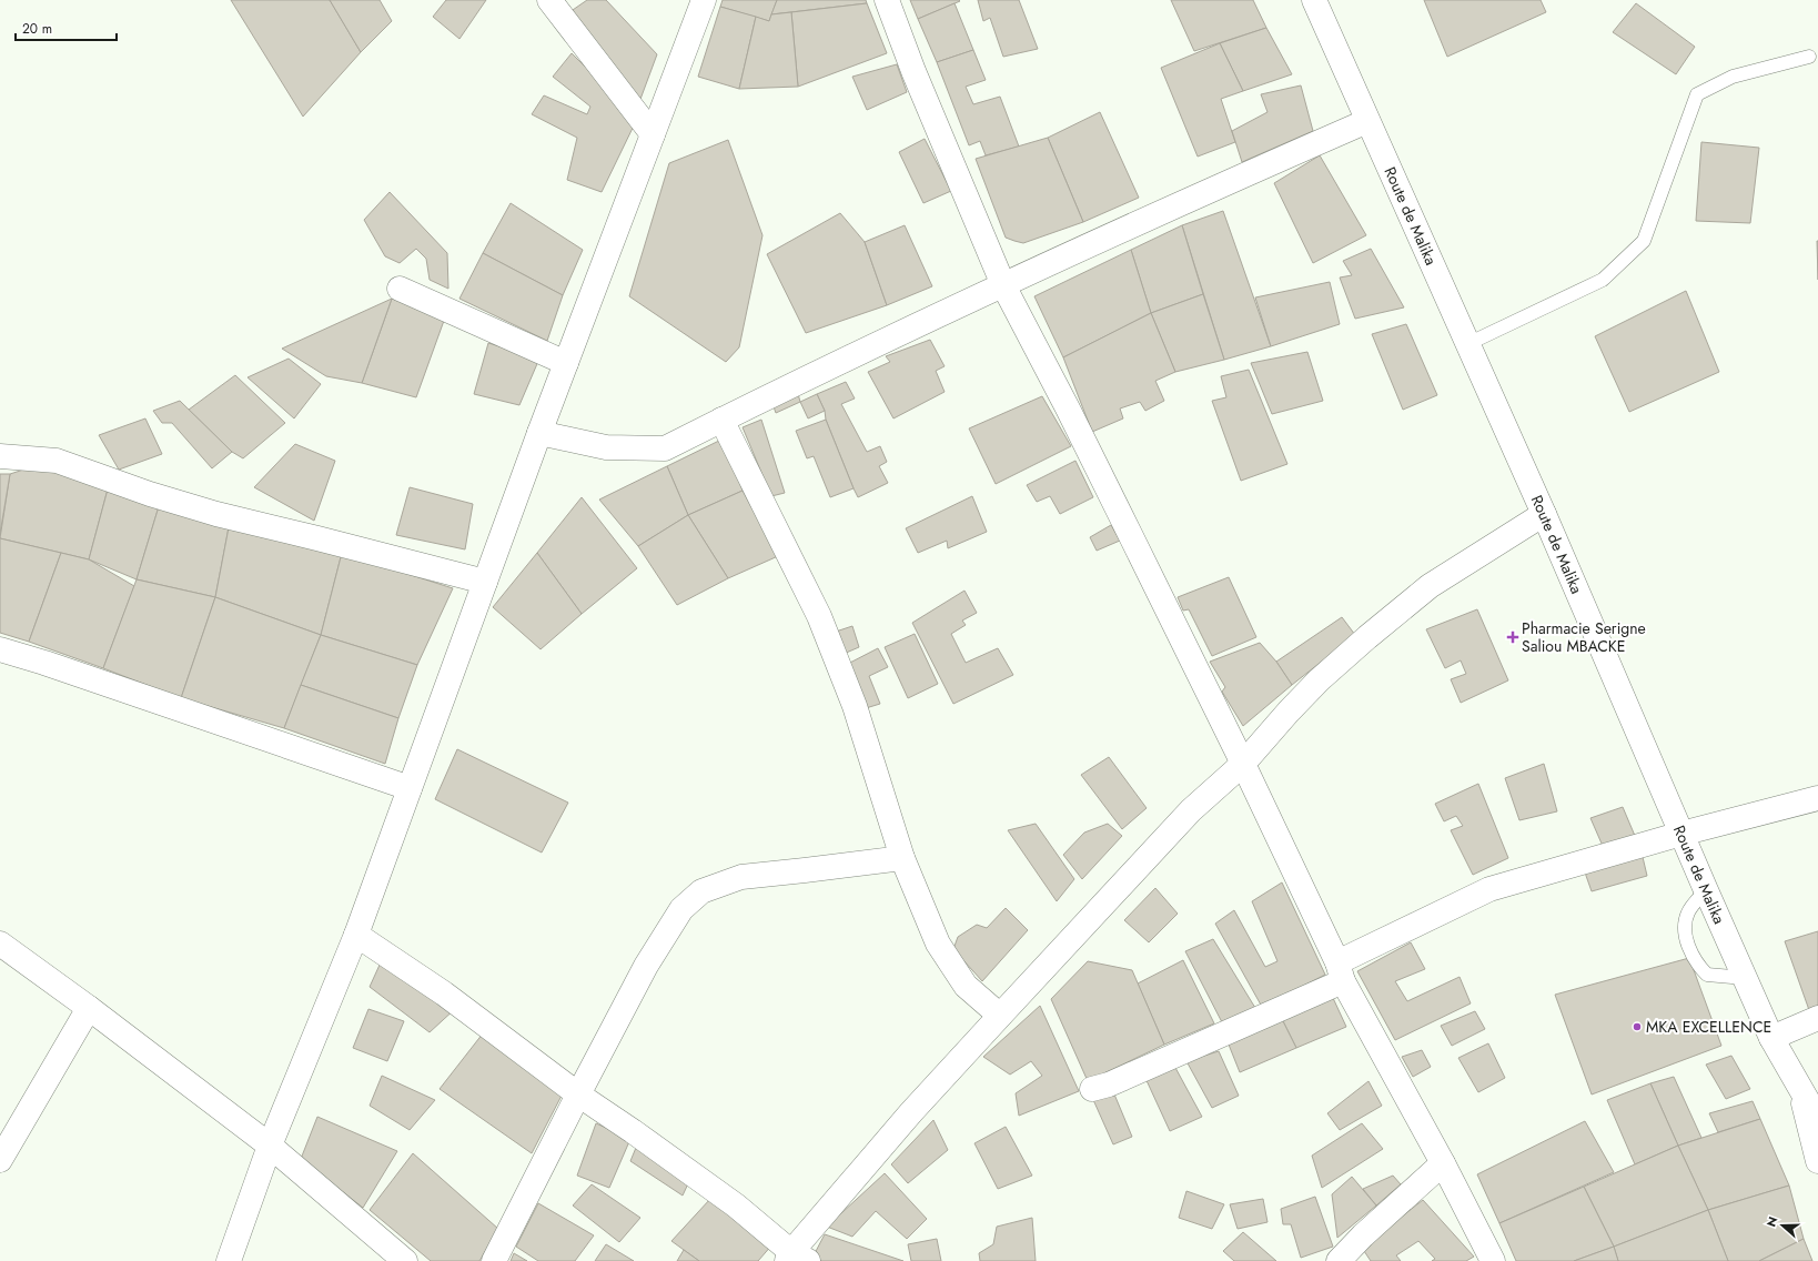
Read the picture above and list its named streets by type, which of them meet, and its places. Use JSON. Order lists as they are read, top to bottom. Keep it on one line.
{"streets":{"street":["Route de Malika"]},"places":{"health":["Pharmacie Serigne Saliou MBACKE"],"other":["MKA EXCELLENCE"]},"scale_bar":"20 m","north":"left"}
